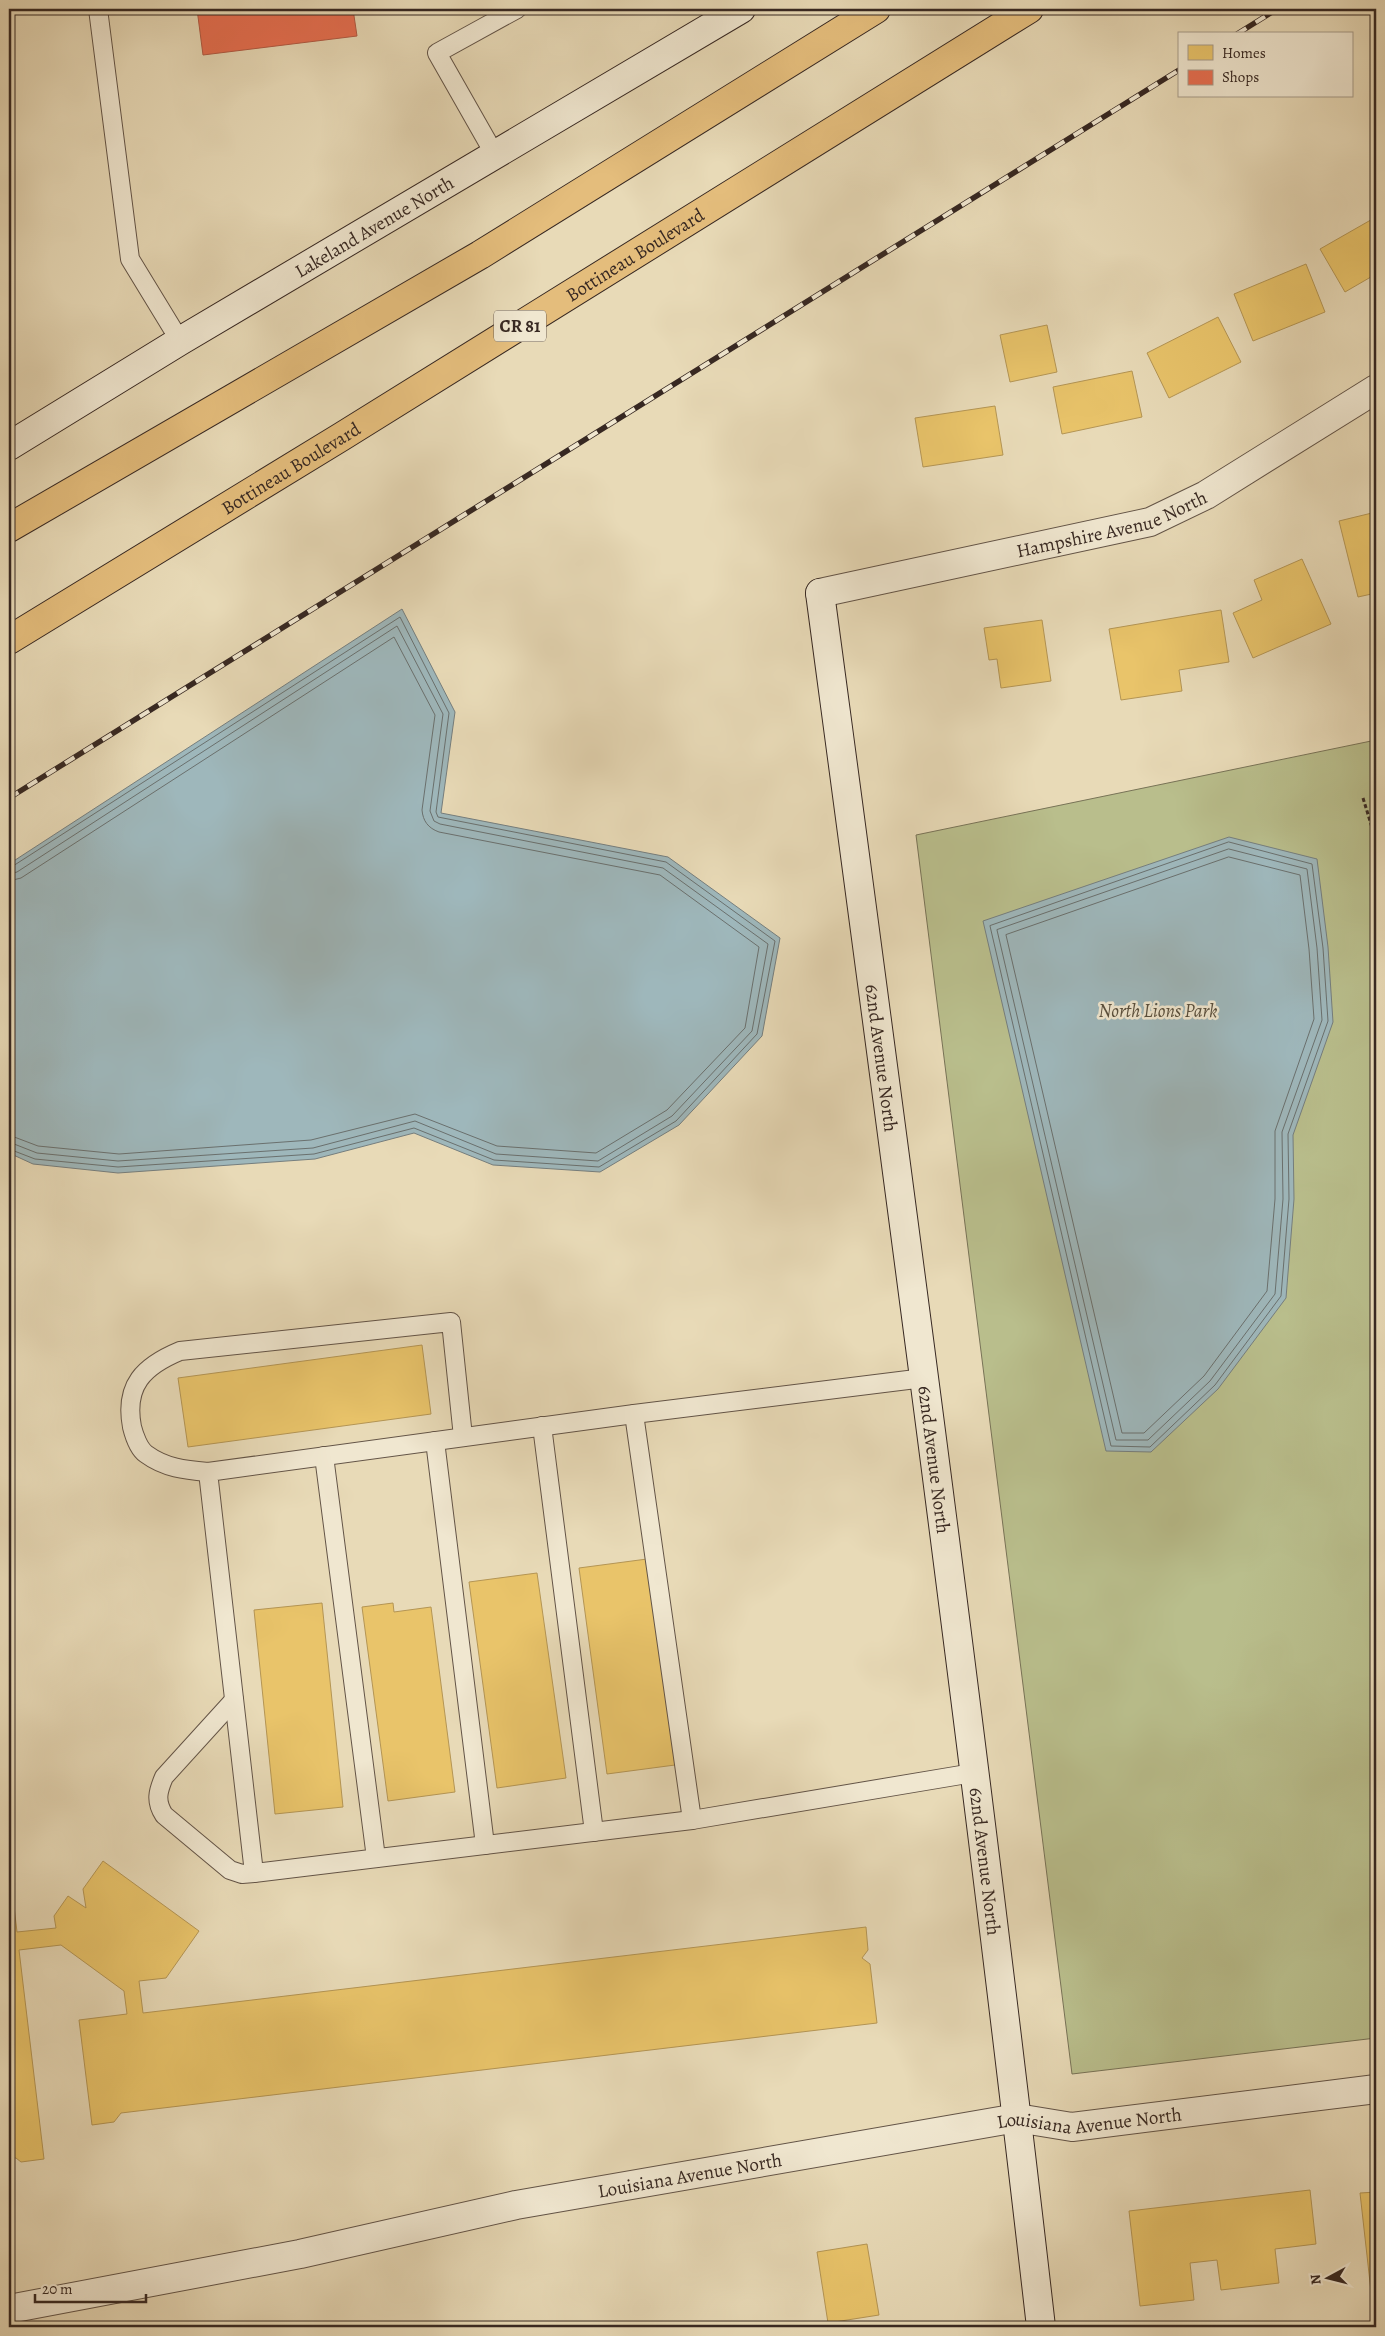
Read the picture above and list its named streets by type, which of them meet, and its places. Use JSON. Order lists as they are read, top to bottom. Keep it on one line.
{"streets":{"highway":["Bottineau Boulevard","CR 81"],"street":["Lakeland Avenue North","Hampshire Avenue North","62nd Avenue North","Louisiana Avenue North"]},"crossings":[["Hampshire Avenue North","62nd Avenue North"],["62nd Avenue North","Louisiana Avenue North"]],"parks":["North Lions Park"],"legend":["Homes","Shops"],"scale_bar":"20 m","north":"left"}
